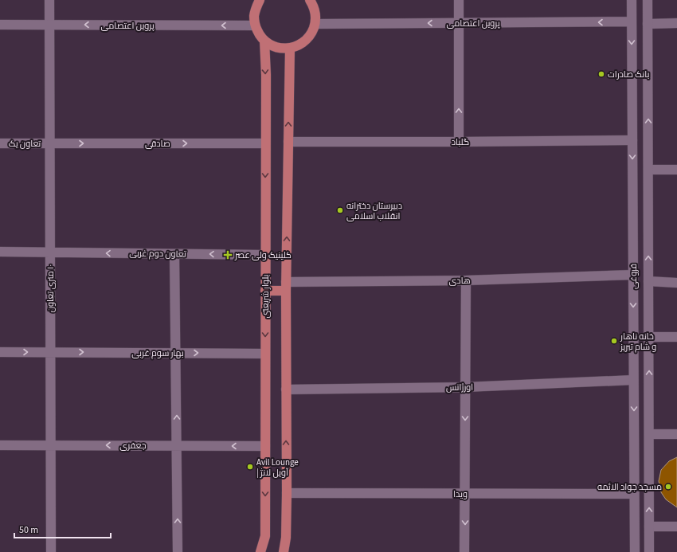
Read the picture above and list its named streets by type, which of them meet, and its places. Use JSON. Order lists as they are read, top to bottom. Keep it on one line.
{"streets":{"main road":["بلوار شریعتى"],"street":["پروین اعتصامى","گلباد","تعاون یک","صادقی","تعاون دوم غربی","فروغى","هادی","١٠ متری تعاون","بهار سوم غربی","اورژانس","جعفری","ویدا"]},"crossings":[["پروین اعتصامى","فروغى"],["پروین اعتصامى","١٠ متری تعاون"],["گلباد","فروغى"],["تعاون یک","صادقی"],["تعاون یک","١٠ متری تعاون"],["صادقی","١٠ متری تعاون"],["صادقی","بلوار شریعتى"],["تعاون دوم غربی","١٠ متری تعاون"],["تعاون دوم غربی","بلوار شریعتى"],["فروغى","هادی"],["فروغى","اورژانس"],["فروغى","ویدا"],["١٠ متری تعاون","بهار سوم غربی"],["١٠ متری تعاون","جعفری"],["بلوار شریعتى","بهار سوم غربی"],["بلوار شریعتى","جعفری"]],"one_way":["پروین اعتصامى","صادقی","تعاون دوم غربی","بهار سوم غربی","جعفری"],"places":{"other":["بانک صادرات","دبیرستان دخترانه انقلاب اسلامی","خانه ناهار و شام تبریز","Avil Lounge | آویل لانژ","مسجد جواد الائمه"],"health":["کلینیک ولی عصر"]},"scale_bar":"50 m"}
